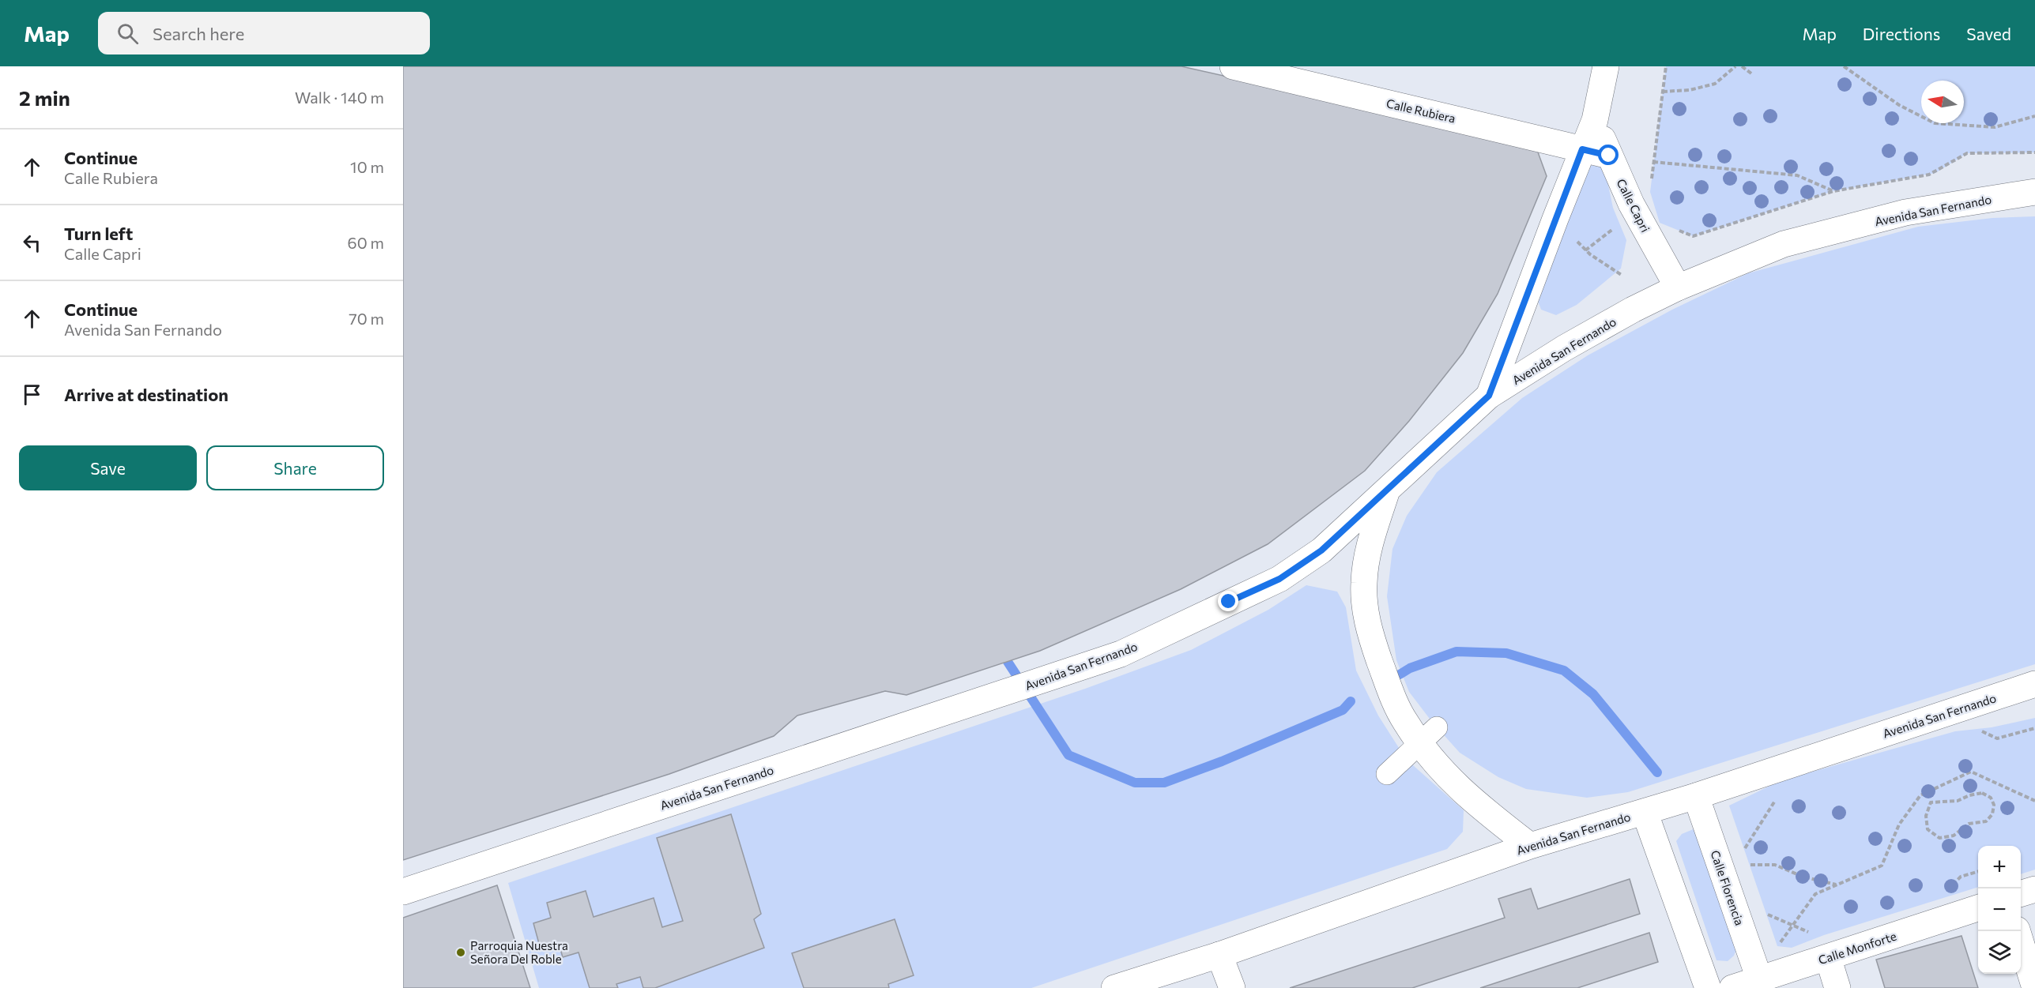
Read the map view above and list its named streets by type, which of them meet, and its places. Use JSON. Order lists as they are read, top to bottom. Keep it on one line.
{"streets":{"street":["Calle Rubiera","Calle Capri","Avenida San Fernando","Calle Florencia","Calle Monforte"]},"crossings":[["Calle Rubiera","Calle Capri"],["Calle Capri","Avenida San Fernando"],["Avenida San Fernando","Calle Florencia"],["Calle Florencia","Calle Monforte"]],"places":["Parroquia Nuestra Señora Del Roble"],"north":"left","page":{"header":"Map","search":"Search here","nav":["Map","Directions","Saved"],"heading":["2 min","Walk · 140 m"],"list":[["Continue","Calle Rubiera","10 m"],["Turn left","Calle Capri","60 m"],["Continue","Avenida San Fernando","70 m"],"Arrive at destination"],"buttons":["Save","Share"],"map_buttons":["+","−"]}}
